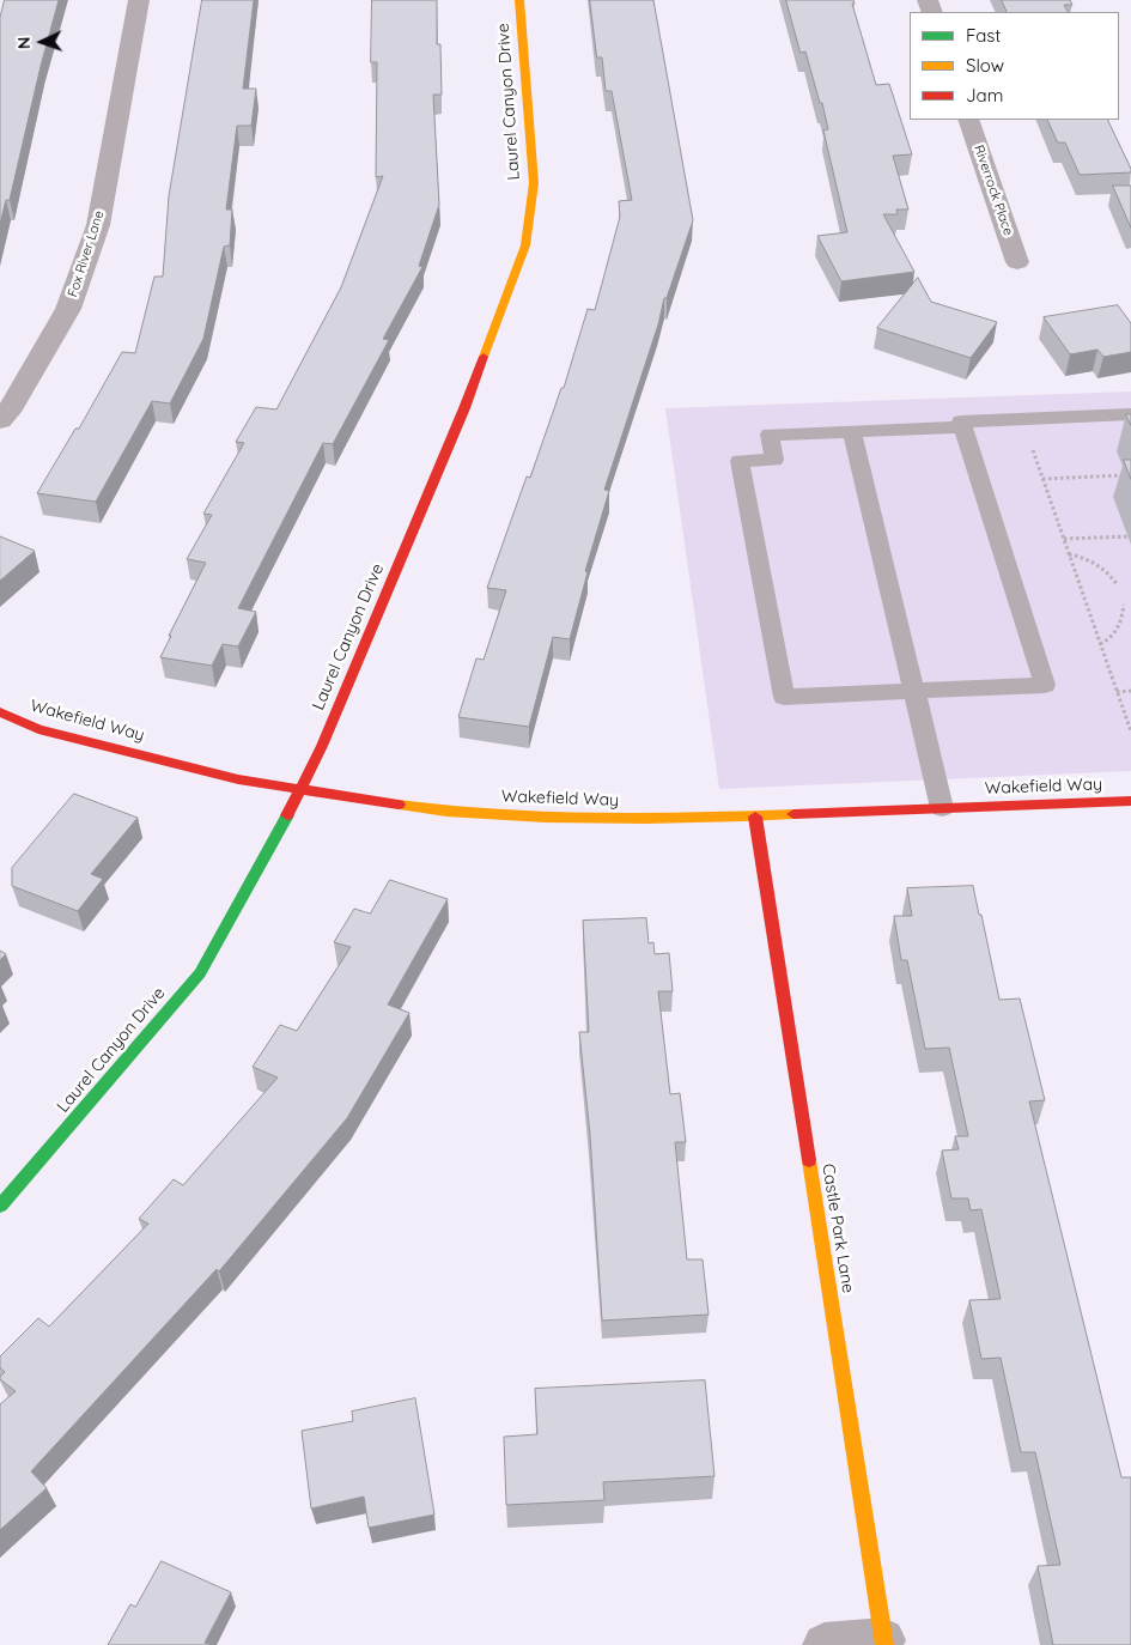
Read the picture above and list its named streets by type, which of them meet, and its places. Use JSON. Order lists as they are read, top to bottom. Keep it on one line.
{"streets":{"street":["Laurel Canyon Drive","Riverrock Place","Fox River Lane","Wakefield Way","Castle Park Lane"]},"crossings":[["Laurel Canyon Drive","Wakefield Way"],["Wakefield Way","Castle Park Lane"]],"legend":["Fast","Slow","Jam"],"north":"left"}
